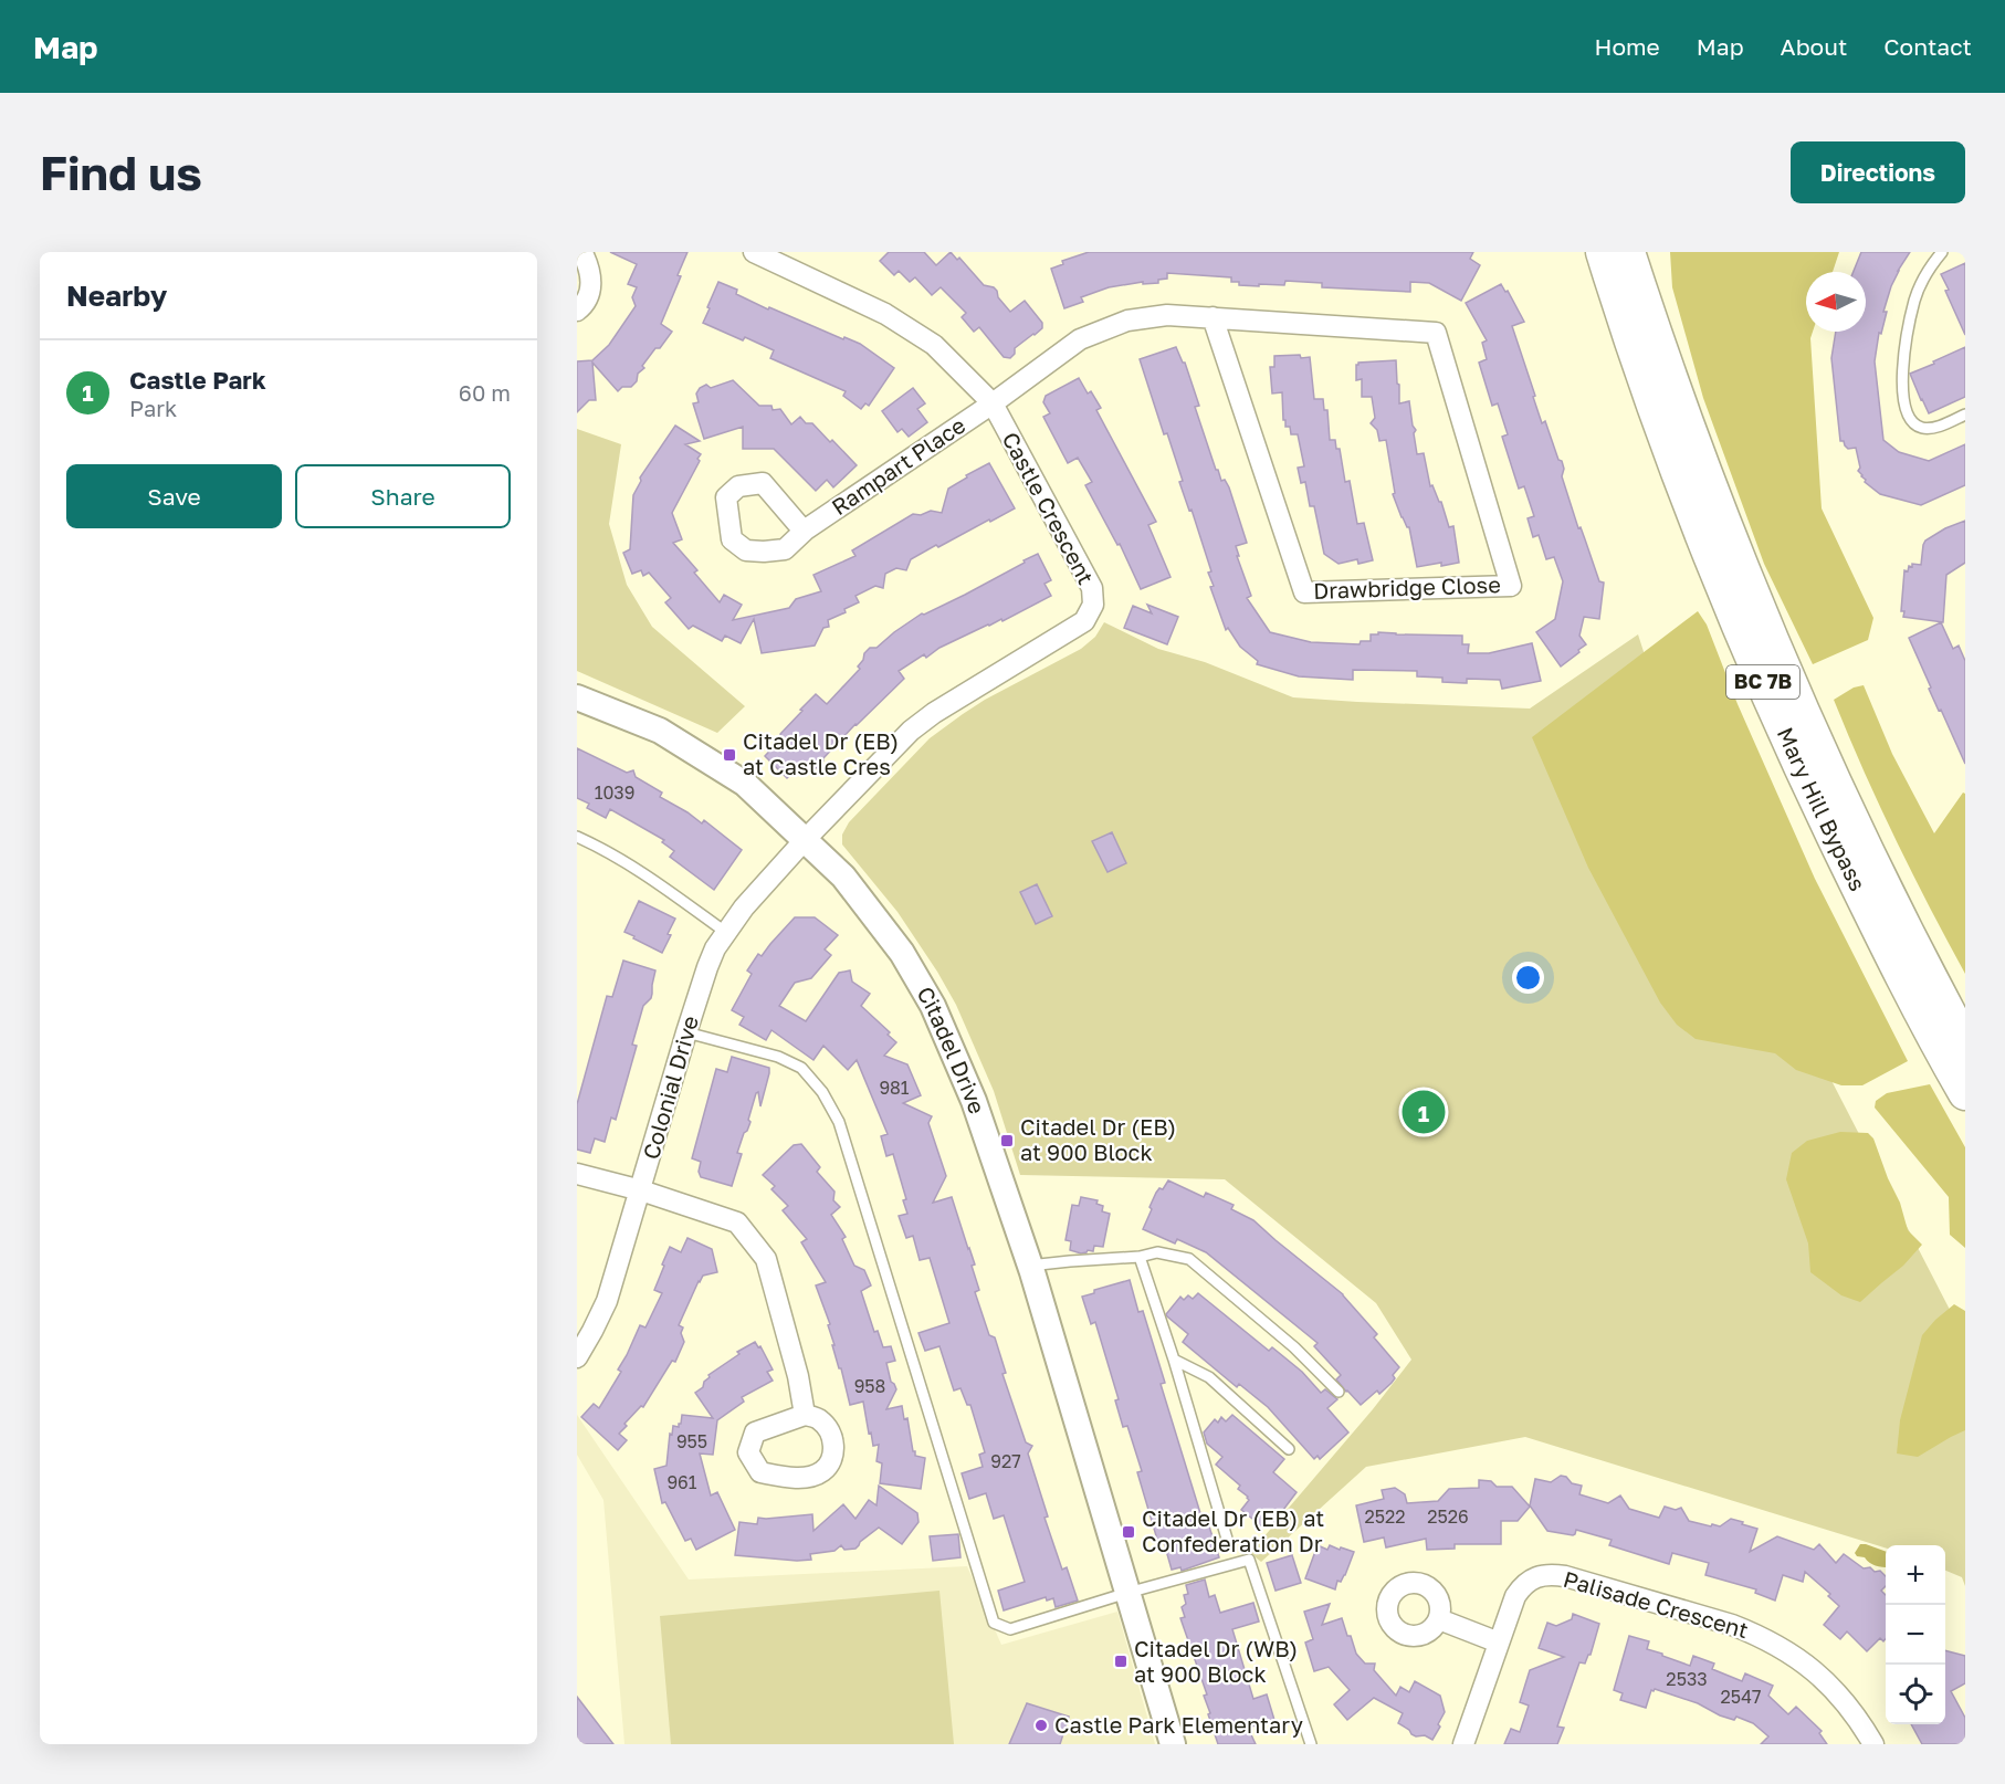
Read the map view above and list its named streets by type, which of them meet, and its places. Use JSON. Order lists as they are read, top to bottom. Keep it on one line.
{"streets":{"highway":["BC 7B","Mary Hill Bypass"],"street":["Rampart Place","Castle Crescent","Drawbridge Close","Citadel Drive","Colonial Drive","Palisade Crescent"]},"crossings":[["Rampart Place","Castle Crescent"],["Rampart Place","Drawbridge Close"],["Castle Crescent","Drawbridge Close"],["Castle Crescent","Citadel Drive"],["Castle Crescent","Colonial Drive"],["Citadel Drive","Colonial Drive"]],"places":{"transit":["Citadel Dr (EB) at Castle Cres","Citadel Dr (EB) at 900 Block","Citadel Dr (EB) at Confederation Dr","Citadel Dr (WB) at 900 Block"],"other":["Castle Park Elementary"]},"house_numbers":["1039","981","958","955","927","961","2522","2526","2533","2547"],"north":"left","page":{"header":"Map","nav":["Home","Map","About","Contact"],"buttons":["Directions",["Save","Share"]],"title":"Find us","heading":"Nearby","list":[{"mark":"1","name":"Castle Park","note":"Park","value":"60 m"}],"pins":"1","map_buttons":["+","−"]}}
